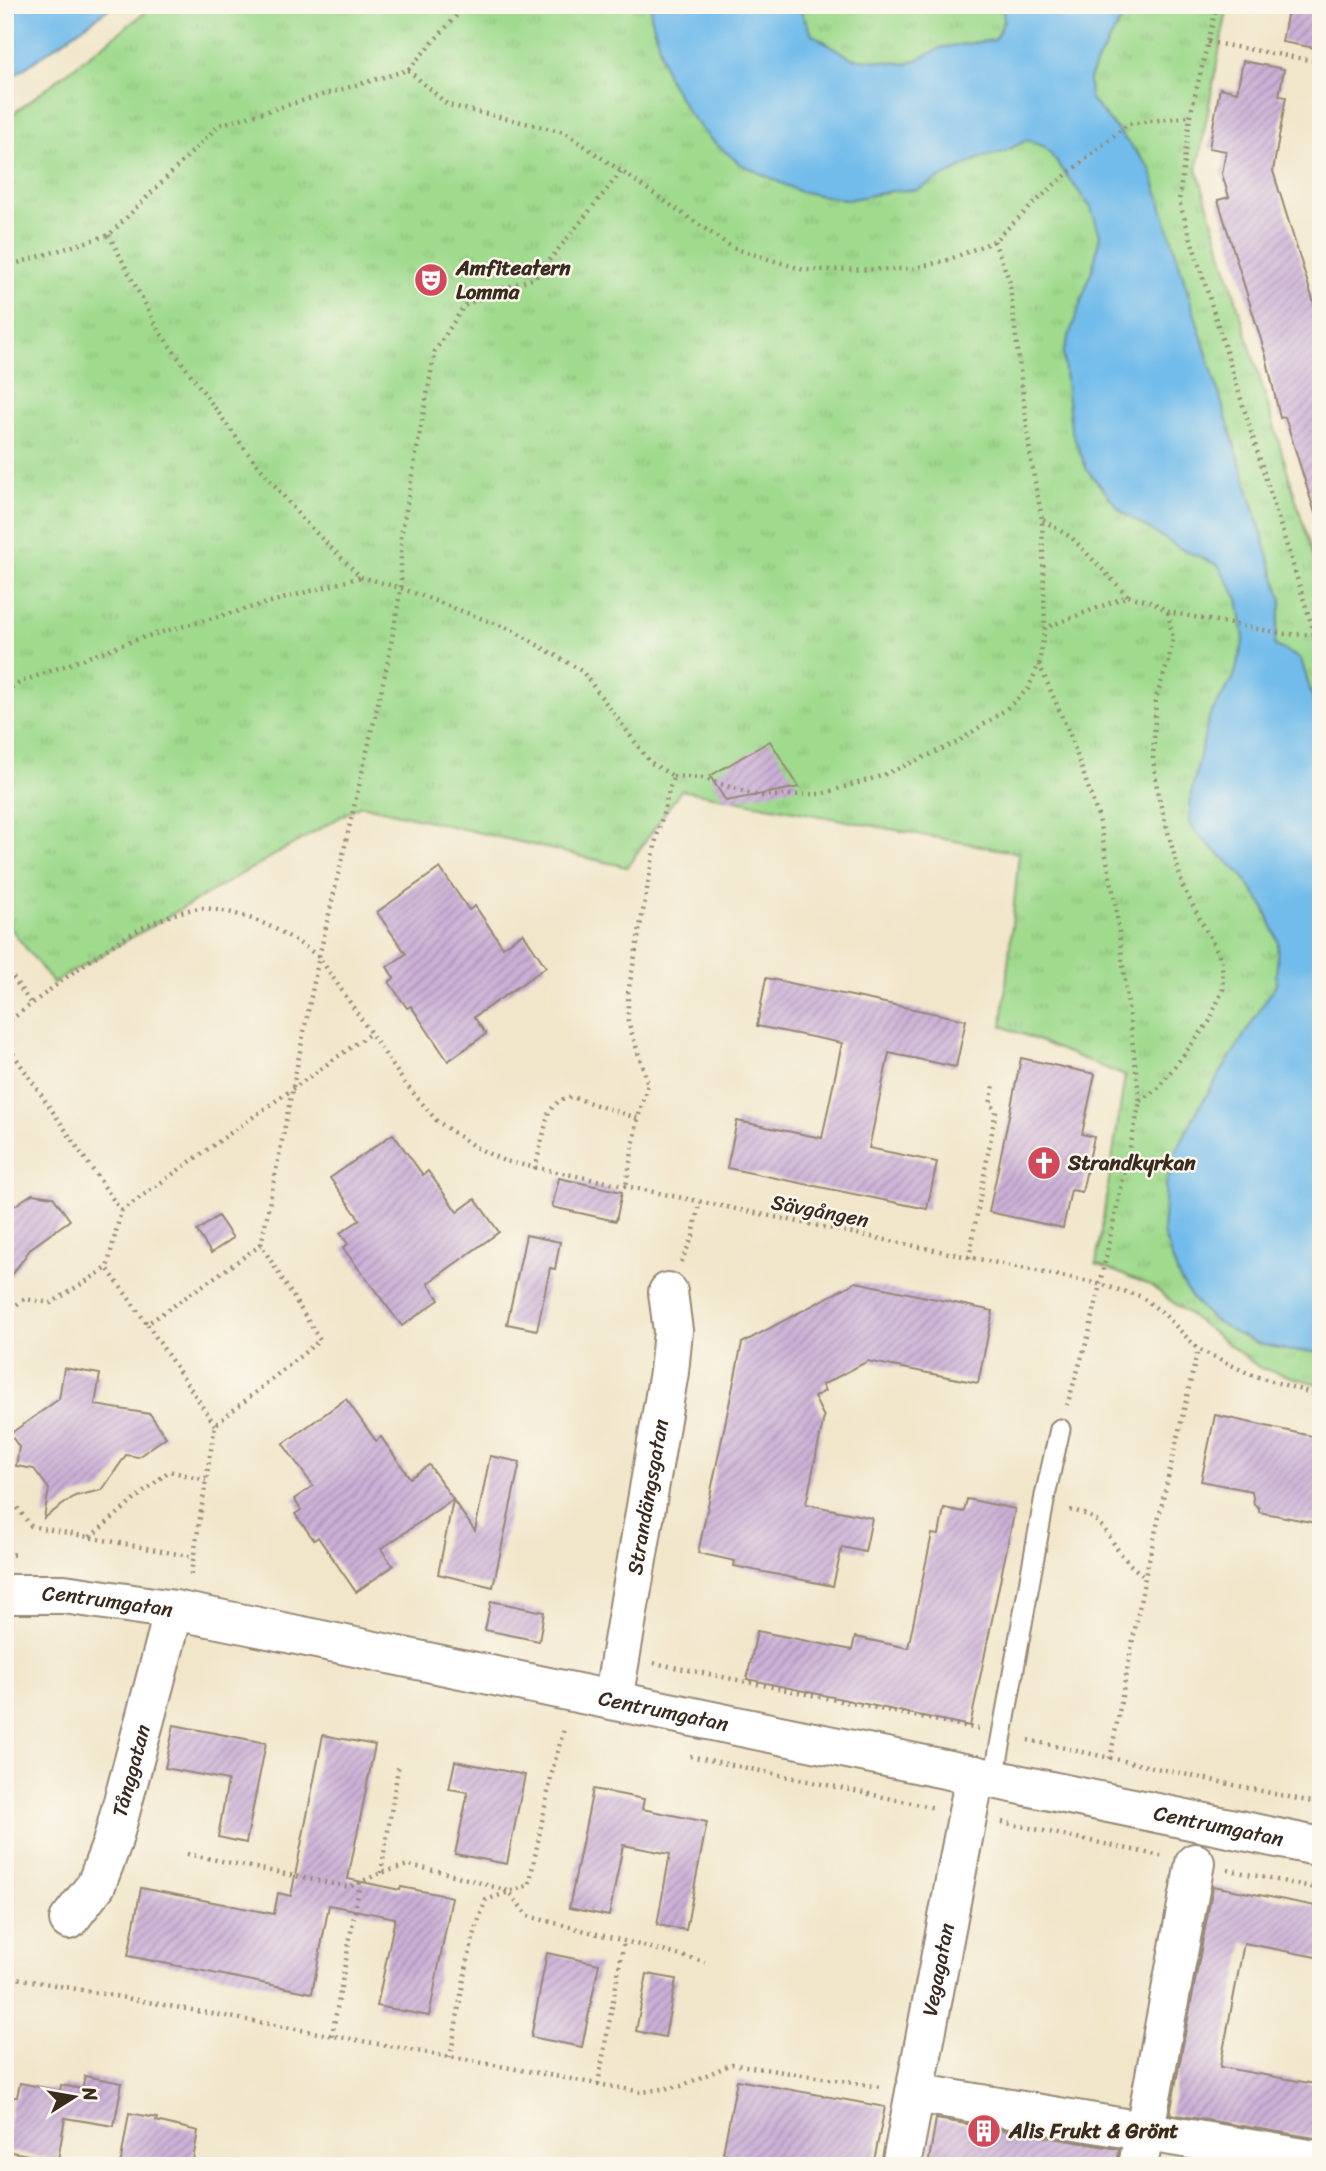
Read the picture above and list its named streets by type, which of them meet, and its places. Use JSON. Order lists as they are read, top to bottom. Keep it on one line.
{"streets":{"street":["Strandängsgatan","Centrumgatan","Tånggatan","Vegagatan"],"path":["Sävgången"]},"crossings":[["Strandängsgatan","Centrumgatan"],["Centrumgatan","Tånggatan"],["Centrumgatan","Vegagatan"]],"places":{"theatre":["Amfiteatern Lomma"],"church":["Strandkyrkan"],"building":["Alis Frukt & Grönt"]},"north":"right"}
